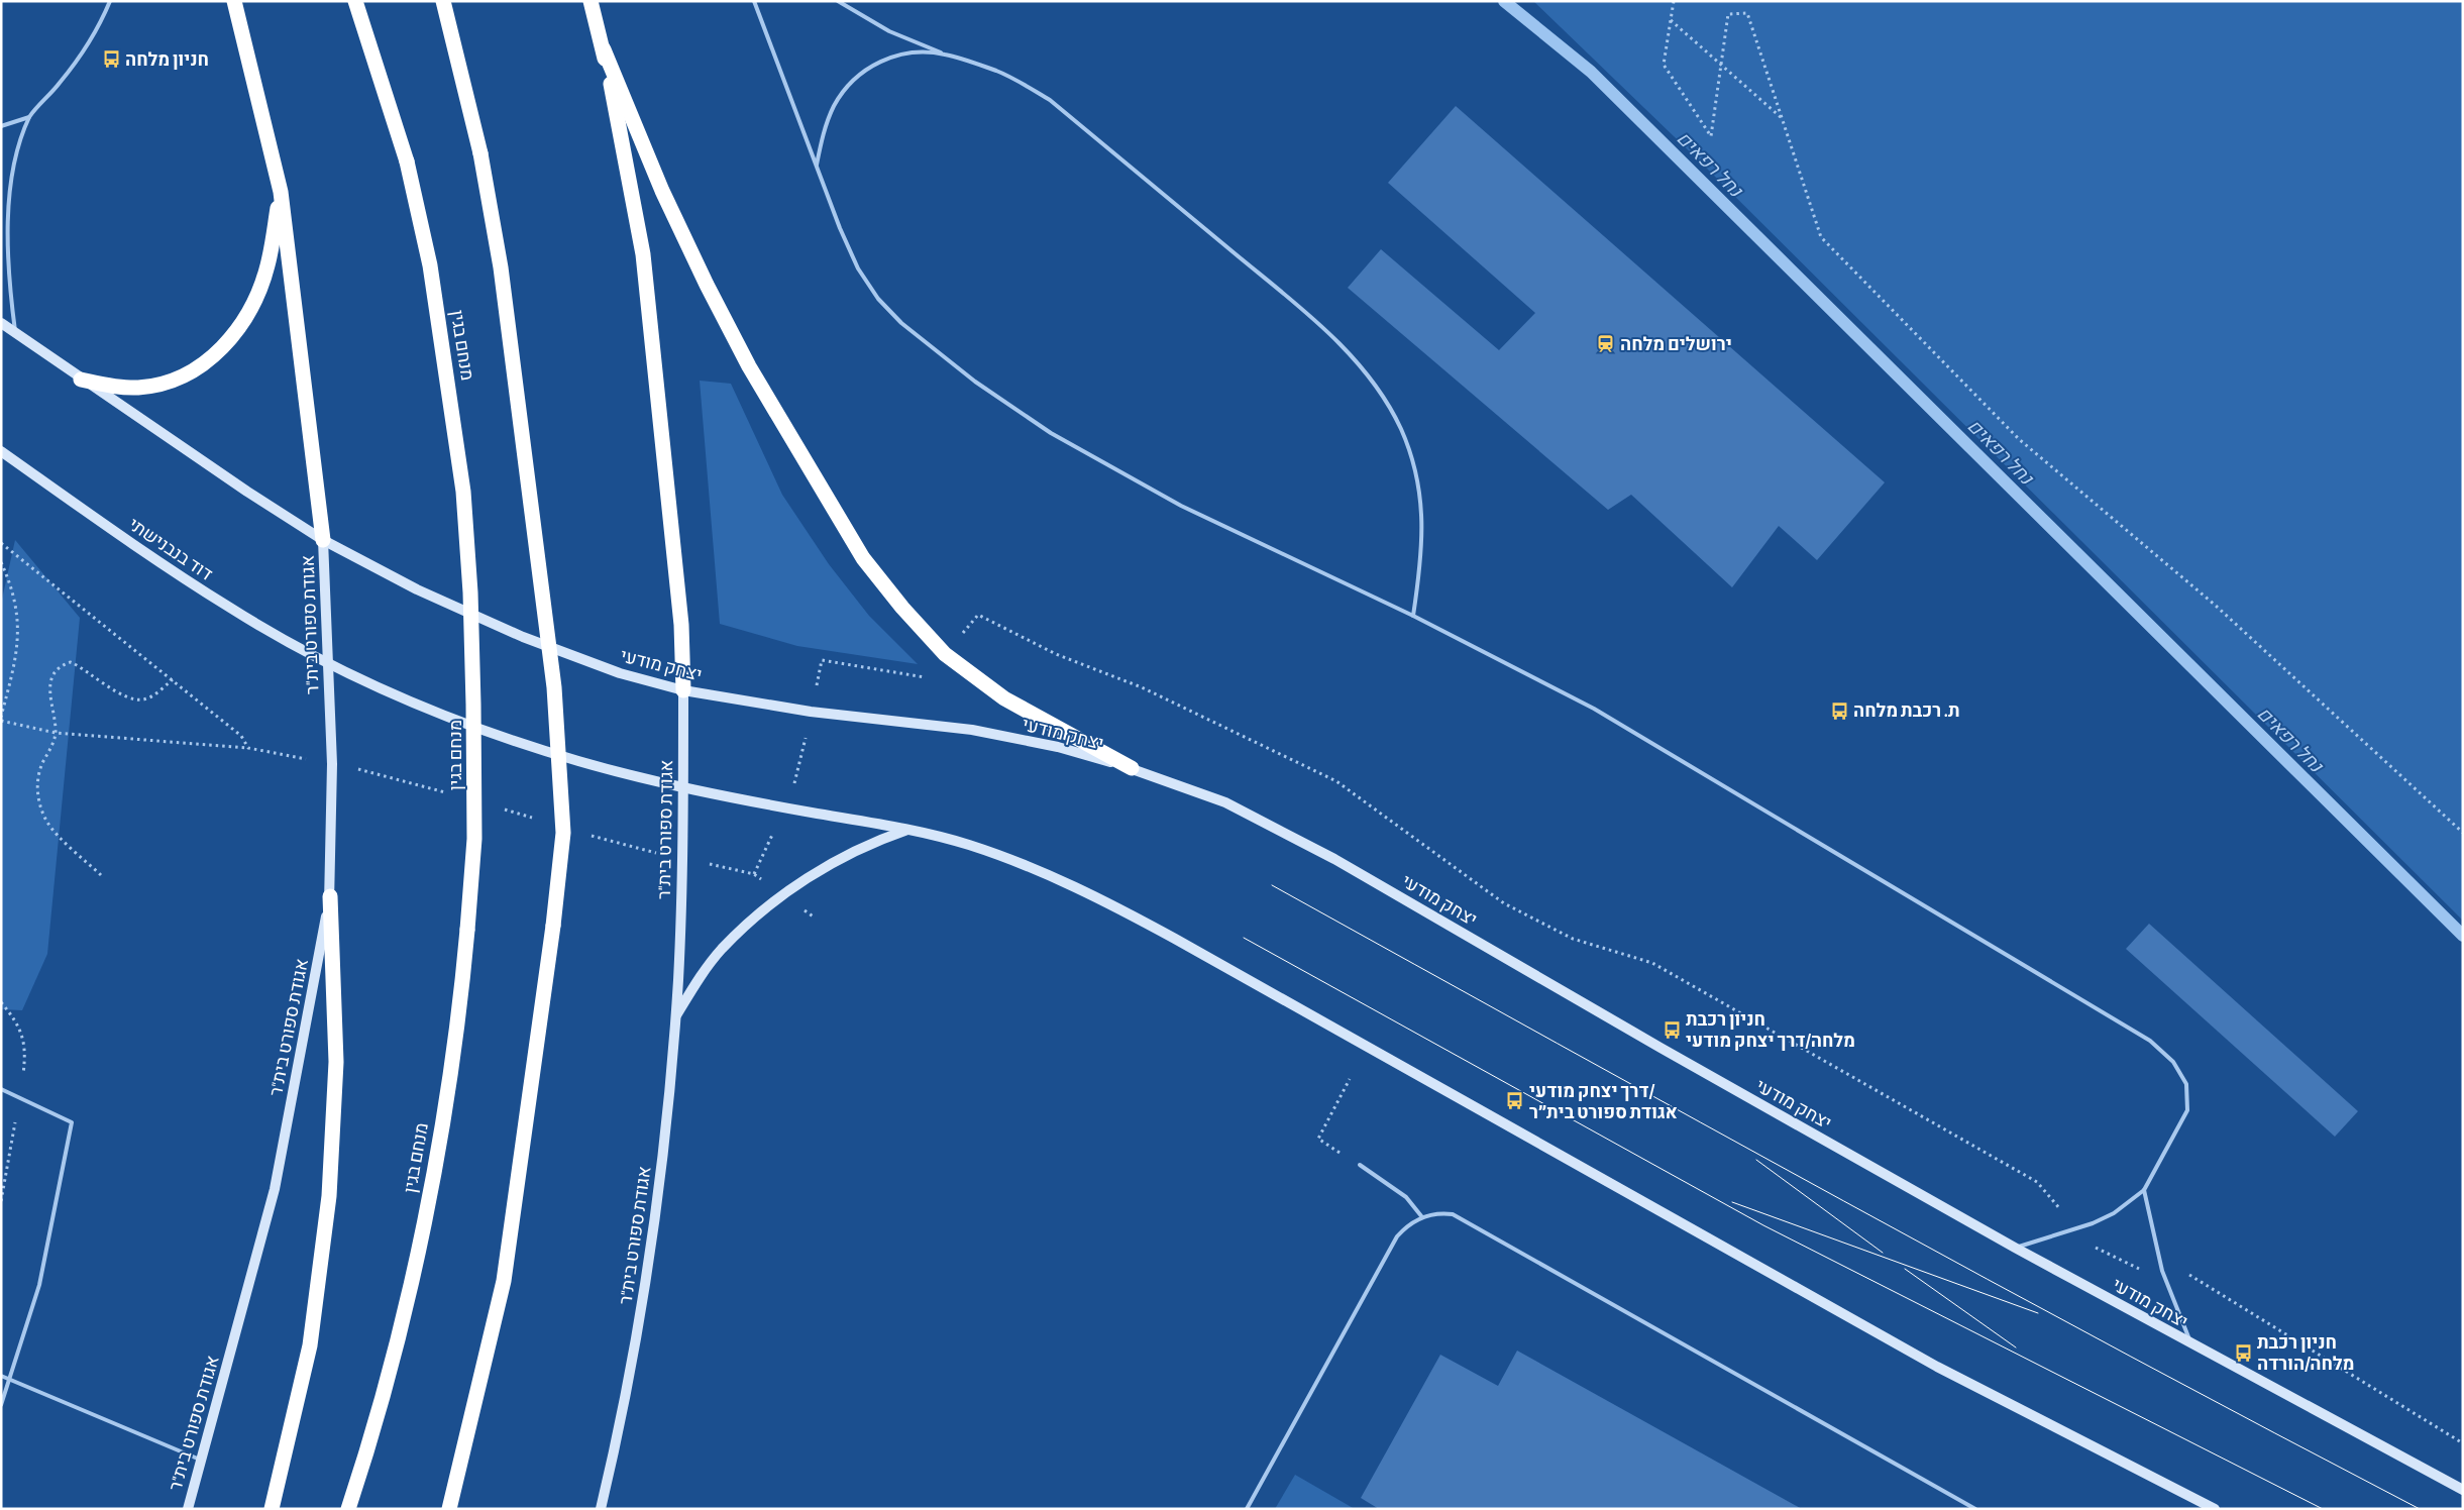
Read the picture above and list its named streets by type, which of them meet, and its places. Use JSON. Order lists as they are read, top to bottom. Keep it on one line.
{"streets":{"highway":["מנחם בגין"],"main road":["דוד בנבנישתי","אגודת ספורט בית\"ר","יצחק מודעי"]},"crossings":[["דוד בנבנישתי","אגודת ספורט בית\"ר"],["אגודת ספורט בית\"ר","יצחק מודעי"]],"water":["נחל רפאים"],"places":{"bus stop":["חניון מלחה","ת. רכבת מלחה","חניון רכבת מלחה/דרך יצחק מודעי","דרך יצחק מודעי/ אגודת ספורט בית״ר","חניון רכבת מלחה/הורדה"],"station":["ירושלים מלחה"]}}
